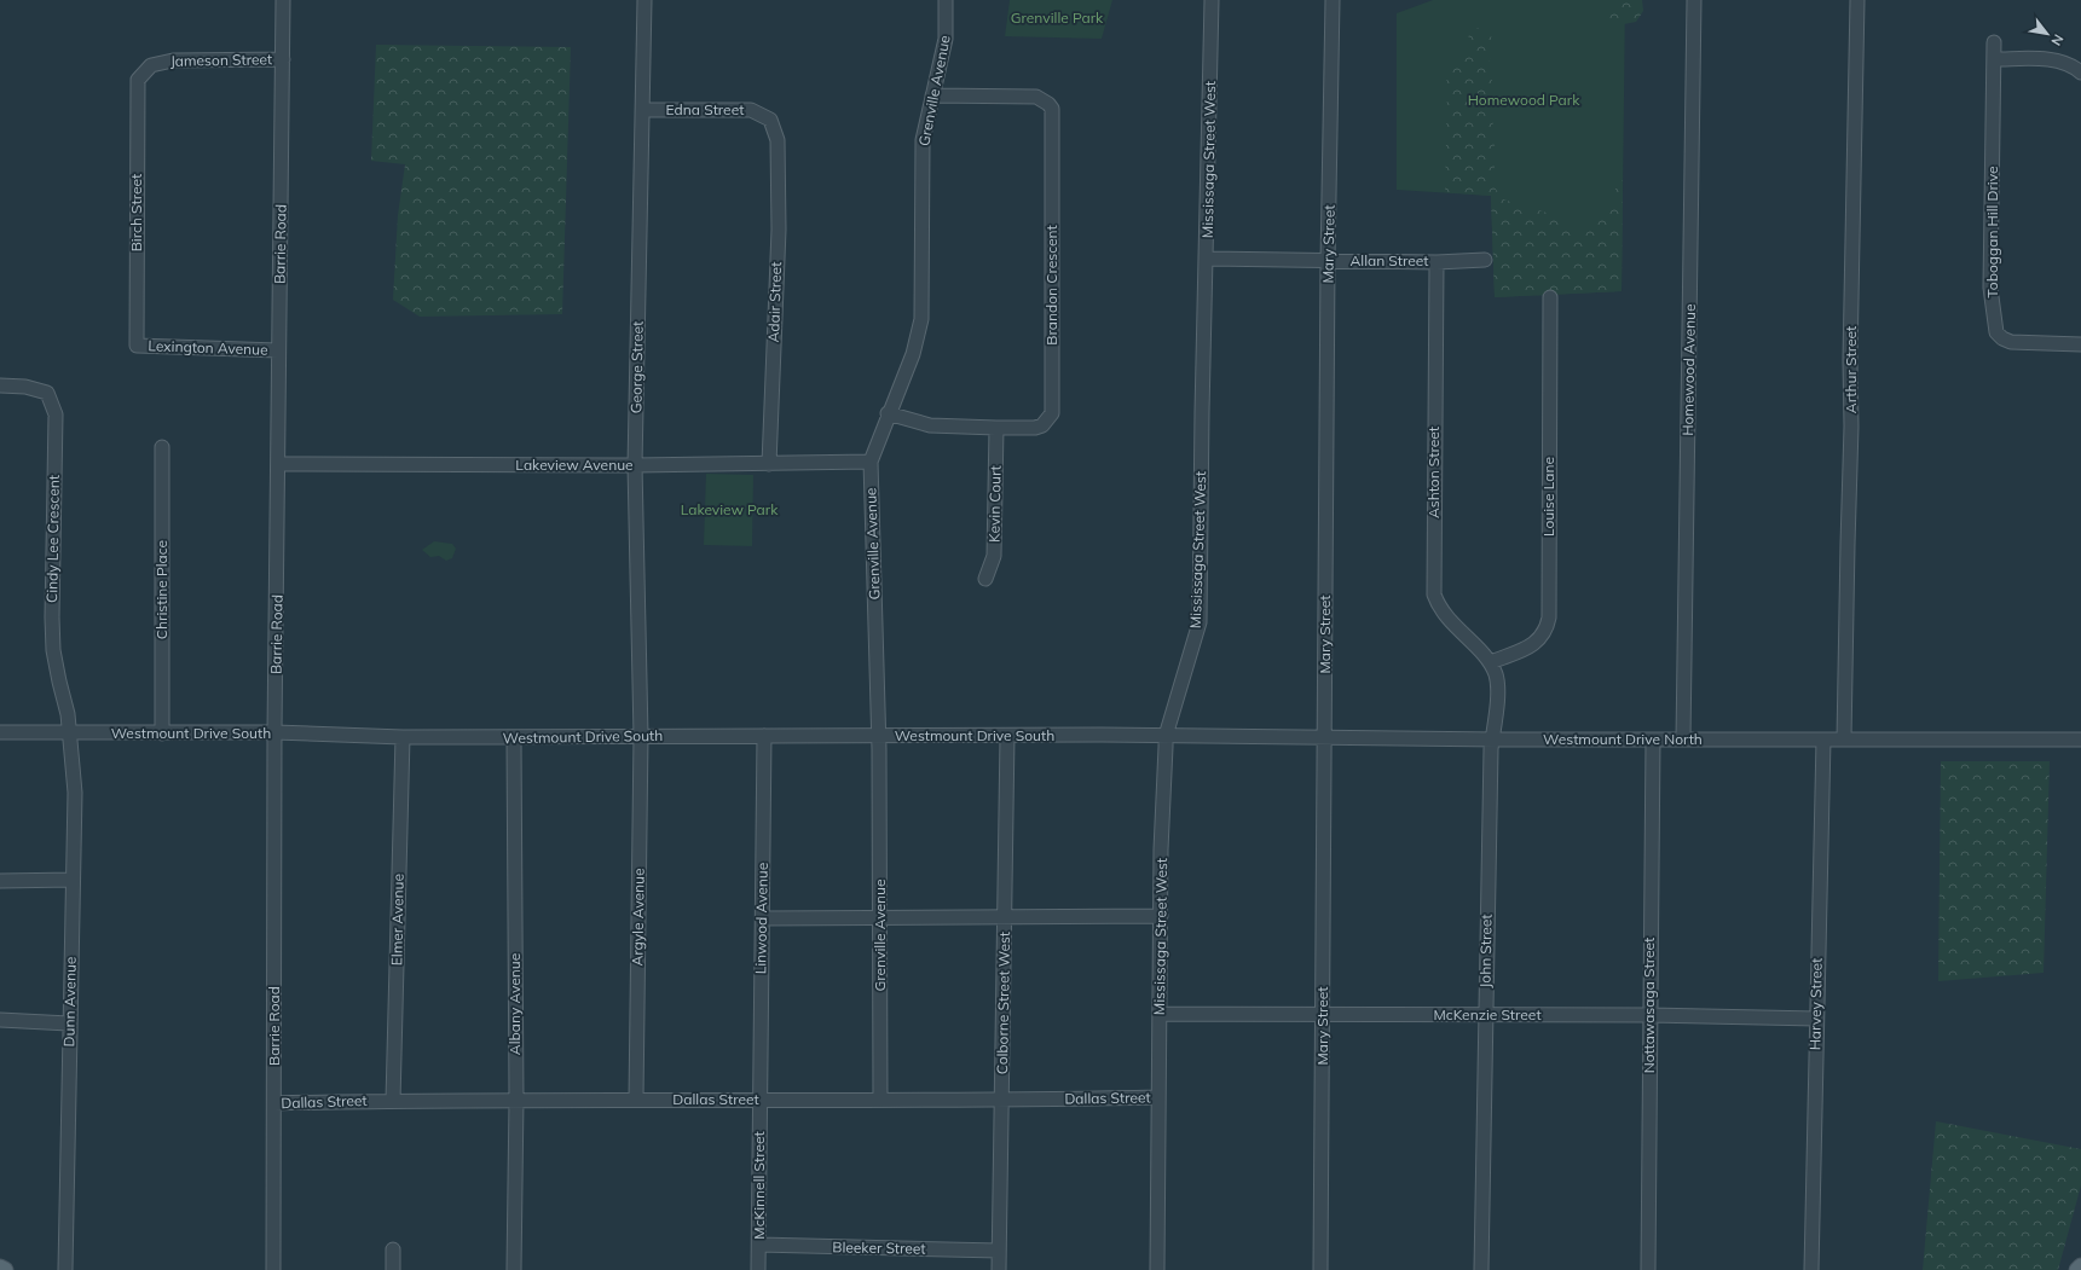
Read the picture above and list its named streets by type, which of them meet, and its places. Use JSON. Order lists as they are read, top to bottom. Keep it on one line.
{"streets":{"street":["Jameson Street","Grenville Avenue","Edna Street","Mississaga Street West","Birch Street","Toboggan Hill Drive","Barrie Road","Mary Street","Allan Street","Brandon Crescent","Adair Street","Lexington Avenue","George Street","Homewood Avenue","Arthur Street","Lakeview Avenue","Ashton Street","Louise Lane","Kevin Court","Cindy Lee Crescent","Christine Place","Westmount Drive South","Westmount Drive North","Argyle Avenue","Linwood Avenue","Elmer Avenue","John Street","Dunn Avenue","Colborne Street West","Albany Avenue","Harvey Street","Nottawasaga Street","McKenzie Street","Dallas Street","McKinnell Street","Bleeker Street"]},"crossings":[["Jameson Street","Birch Street"],["Jameson Street","Barrie Road"],["Grenville Avenue","Brandon Crescent"],["Grenville Avenue","Lakeview Avenue"],["Grenville Avenue","Westmount Drive South"],["Grenville Avenue","Dallas Street"],["Edna Street","Adair Street"],["Edna Street","George Street"],["Mississaga Street West","Allan Street"],["Mississaga Street West","Westmount Drive South"],["Mississaga Street West","Westmount Drive North"],["Mississaga Street West","McKenzie Street"],["Mississaga Street West","Dallas Street"],["Birch Street","Lexington Avenue"],["Barrie Road","Lexington Avenue"],["Barrie Road","Lakeview Avenue"],["Barrie Road","Westmount Drive South"],["Barrie Road","Dallas Street"],["Mary Street","Allan Street"],["Mary Street","Westmount Drive North"],["Mary Street","McKenzie Street"],["Allan Street","Ashton Street"],["Brandon Crescent","Kevin Court"],["Adair Street","Lakeview Avenue"],["George Street","Lakeview Avenue"],["George Street","Westmount Drive South"],["George Street","Argyle Avenue"],["Homewood Avenue","Westmount Drive North"],["Arthur Street","Westmount Drive North"],["Ashton Street","Louise Lane"],["Ashton Street","John Street"],["Louise Lane","John Street"],["Cindy Lee Crescent","Westmount Drive South"],["Cindy Lee Crescent","Dunn Avenue"],["Christine Place","Westmount Drive South"],["Westmount Drive South","Westmount Drive North"],["Westmount Drive South","Argyle Avenue"],["Westmount Drive South","Linwood Avenue"],["Westmount Drive South","Elmer Avenue"],["Westmount Drive South","Dunn Avenue"],["Westmount Drive South","Colborne Street West"],["Westmount Drive South","Albany Avenue"],["Westmount Drive North","John Street"],["Westmount Drive North","Harvey Street"],["Westmount Drive North","Nottawasaga Street"],["Argyle Avenue","Dallas Street"],["Linwood Avenue","Dallas Street"],["Linwood Avenue","McKinnell Street"],["Elmer Avenue","Dallas Street"],["John Street","McKenzie Street"],["Colborne Street West","Dallas Street"],["Colborne Street West","Bleeker Street"],["Albany Avenue","Dallas Street"],["Harvey Street","McKenzie Street"],["Nottawasaga Street","McKenzie Street"],["Dallas Street","McKinnell Street"],["McKinnell Street","Bleeker Street"]],"parks":["Grenville Park","Homewood Park","Lakeview Park"],"north":"bottom right"}
